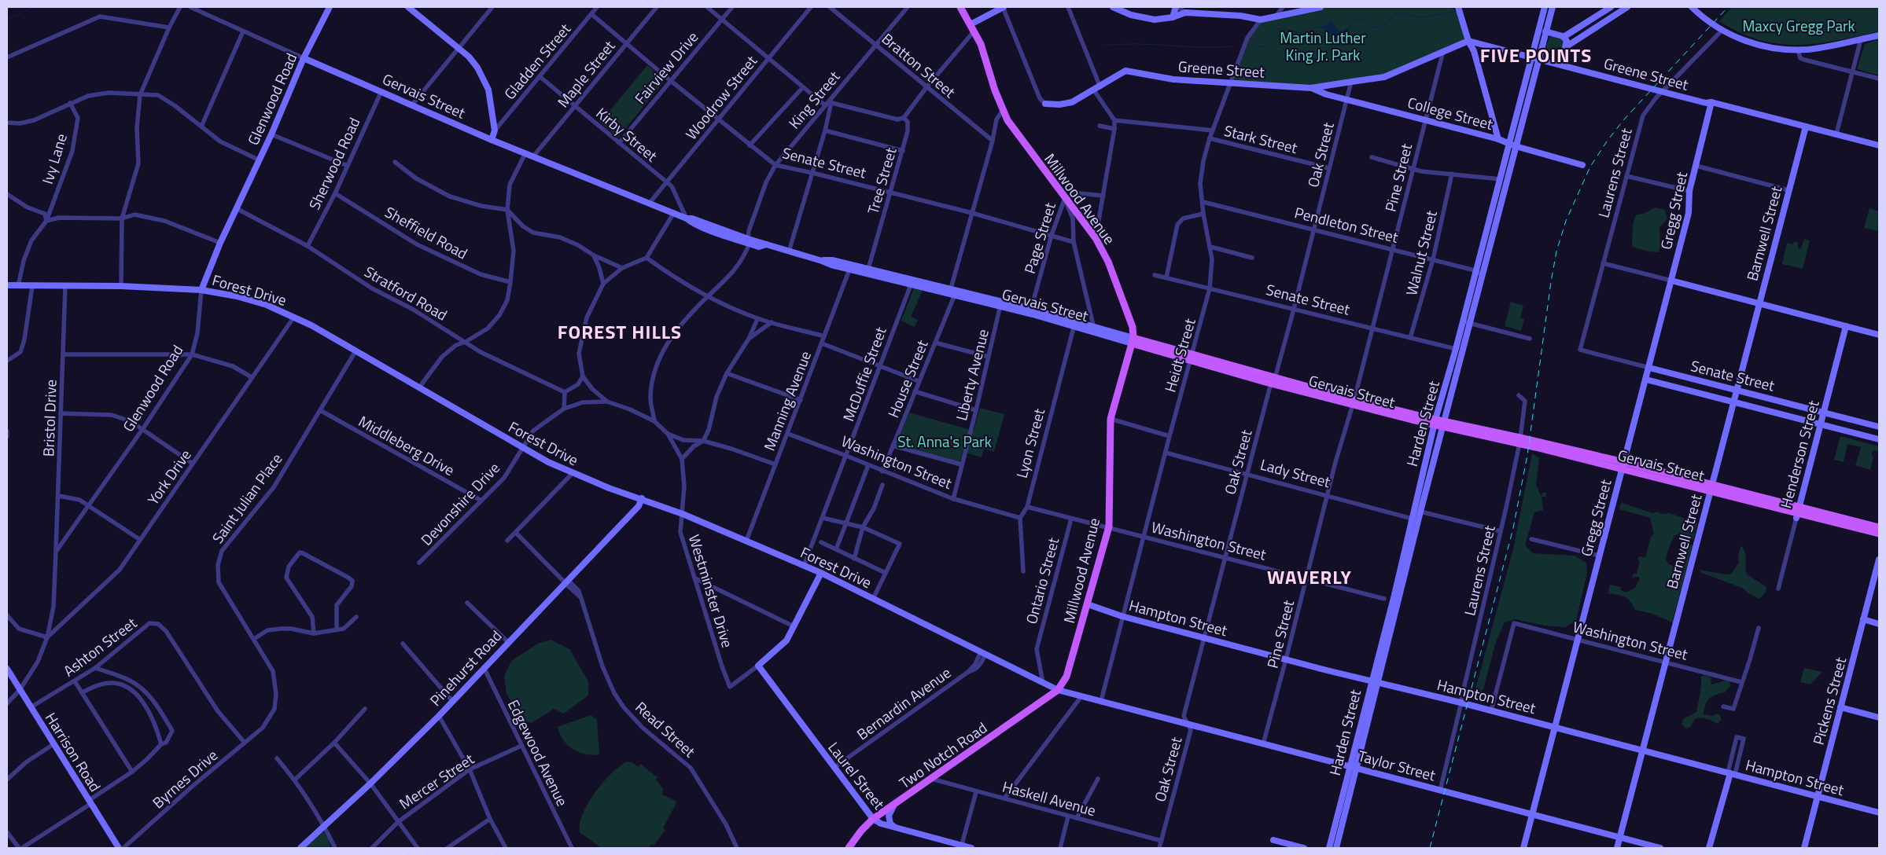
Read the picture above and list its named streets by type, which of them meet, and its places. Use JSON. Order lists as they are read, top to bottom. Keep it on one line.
{"streets":{"main road":["Gervais Street","Millwood Avenue","Two Notch Road"],"street":["Gladden Street","Bratton Street","Fairview Drive","Greene Street","Maple Street","Woodrow Street","Glenwood Road","King Street","College Street","Kirby Street","Stark Street","Oak Street","Ivy Lane","Senate Street","Sherwood Road","Laurens Street","Pine Street","Tree Street","Gregg Street","Pendleton Street","Sheffield Road","Barnwell Street","Page Street","Walnut Street","Forest Drive","Stratford Road","Heidt Street","McDuffie Street","Liberty Avenue","House Street","Manning Avenue","Bristol Drive","Harden Street","Lyon Street","Middleberg Drive","Henderson Street","Washington Street","Lady Street","York Drive","Saint Julian Place","Devonshire Drive","Ontario Street","Westminster Drive","Hampton Street","Ashton Street","Pinehurst Road","Pickens Street","Bernardin Avenue","Read Street","Harrison Road","Edgewood Avenue","Taylor Street","Laurel Street","Byrnes Drive","Mercer Street","Haskell Avenue"]},"crossings":[["Gladden Street","Kirby Street"],["Gladden Street","Senate Street"],["Bratton Street","King Street"],["Fairview Drive","Kirby Street"],["Fairview Drive","Senate Street"],["Greene Street","College Street"],["Greene Street","Oak Street"],["Greene Street","Laurens Street"],["Greene Street","Pine Street"],["Greene Street","Gregg Street"],["Greene Street","Barnwell Street"],["Greene Street","Heidt Street"],["Greene Street","Harden Street"],["Maple Street","Gervais Street"],["Maple Street","Kirby Street"],["Maple Street","Senate Street"],["Gervais Street","Woodrow Street"],["Gervais Street","Glenwood Road"],["Gervais Street","King Street"],["Gervais Street","Kirby Street"],["Gervais Street","Oak Street"],["Gervais Street","Sherwood Road"],["Gervais Street","Laurens Street"],["Gervais Street","Pine Street"],["Gervais Street","Tree Street"],["Gervais Street","Millwood Avenue"],["Gervais Street","Gregg Street"],["Gervais Street","Barnwell Street"],["Gervais Street","Page Street"],["Gervais Street","Heidt Street"],["Gervais Street","McDuffie Street"],["Gervais Street","Liberty Avenue"],["Gervais Street","House Street"],["Gervais Street","Manning Avenue"],["Gervais Street","Harden Street"],["Gervais Street","Lyon Street"],["Gervais Street","Henderson Street"],["Woodrow Street","Kirby Street"],["Woodrow Street","Senate Street"],["Glenwood Road","Forest Drive"],["Glenwood Road","Stratford Road"],["Glenwood Road","Bristol Drive"],["King Street","Senate Street"],["College Street","Oak Street"],["College Street","Pine Street"],["College Street","Harden Street"],["Stark Street","Oak Street"],["Stark Street","Heidt Street"],["Oak Street","Senate Street"],["Oak Street","Pendleton Street"],["Oak Street","Washington Street"],["Oak Street","Lady Street"],["Oak Street","Hampton Street"],["Oak Street","Taylor Street"],["Oak Street","Haskell Avenue"],["Ivy Lane","Forest Drive"],["Senate Street","Laurens Street"],["Senate Street","Pine Street"],["Senate Street","Tree Street"],["Senate Street","Gregg Street"],["Senate Street","Barnwell Street"],["Senate Street","Page Street"],["Senate Street","Walnut Street"],["Senate Street","Heidt Street"],["Senate Street","Harden Street"],["Senate Street","Henderson Street"],["Sherwood Road","Sheffield Road"],["Sherwood Road","Stratford Road"],["Laurens Street","Hampton Street"],["Laurens Street","Taylor Street"],["Pine Street","Pendleton Street"],["Pine Street","Washington Street"],["Pine Street","Lady Street"],["Pine Street","Hampton Street"],["Pine Street","Taylor Street"],["Millwood Avenue","Page Street"],["Millwood Avenue","Forest Drive"],["Millwood Avenue","Washington Street"],["Millwood Avenue","Hampton Street"],["Millwood Avenue","Two Notch Road"],["Millwood Avenue","Taylor Street"],["Gregg Street","Washington Street"],["Gregg Street","Hampton Street"],["Gregg Street","Taylor Street"],["Pendleton Street","Walnut Street"],["Pendleton Street","Heidt Street"],["Pendleton Street","Harden Street"],["Barnwell Street","Washington Street"],["Barnwell Street","Hampton Street"],["Barnwell Street","Taylor Street"],["Forest Drive","McDuffie Street"],["Forest Drive","Manning Avenue"],["Forest Drive","Bristol Drive"],["Forest Drive","York Drive"],["Forest Drive","Saint Julian Place"],["Forest Drive","Devonshire Drive"],["Forest Drive","Ontario Street"],["Forest Drive","Westminster Drive"],["Forest Drive","Pinehurst Road"],["Forest Drive","Bernardin Avenue"],["Forest Drive","Two Notch Road"],["Forest Drive","Taylor Street"],["Heidt Street","Washington Street"],["Heidt Street","Lady Street"],["Heidt Street","Hampton Street"],["Heidt Street","Taylor Street"],["McDuffie Street","Washington Street"],["Liberty Avenue","Washington Street"],["House Street","Washington Street"],["Manning Avenue","Washington Street"],["Harden Street","Lady Street"],["Harden Street","Hampton Street"],["Harden Street","Taylor Street"],["Lyon Street","Washington Street"],["Middleberg Drive","Saint Julian Place"],["Middleberg Drive","Devonshire Drive"],["Washington Street","Ontario Street"],["Washington Street","Hampton Street"],["Saint Julian Place","Byrnes Drive"],["Westminster Drive","Laurel Street"],["Hampton Street","Pickens Street"],["Ashton Street","Harrison Road"],["Ashton Street","Byrnes Drive"],["Pinehurst Road","Read Street"],["Pinehurst Road","Edgewood Avenue"],["Bernardin Avenue","Laurel Street"],["Edgewood Avenue","Mercer Street"],["Two Notch Road","Taylor Street"],["Two Notch Road","Laurel Street"],["Two Notch Road","Haskell Avenue"]],"districts":["FIVE POINTS","FOREST HILLS","WAVERLY"],"parks":["Maxcy Gregg Park","Martin Luther King Jr. Park","St. Anna's Park"]}
